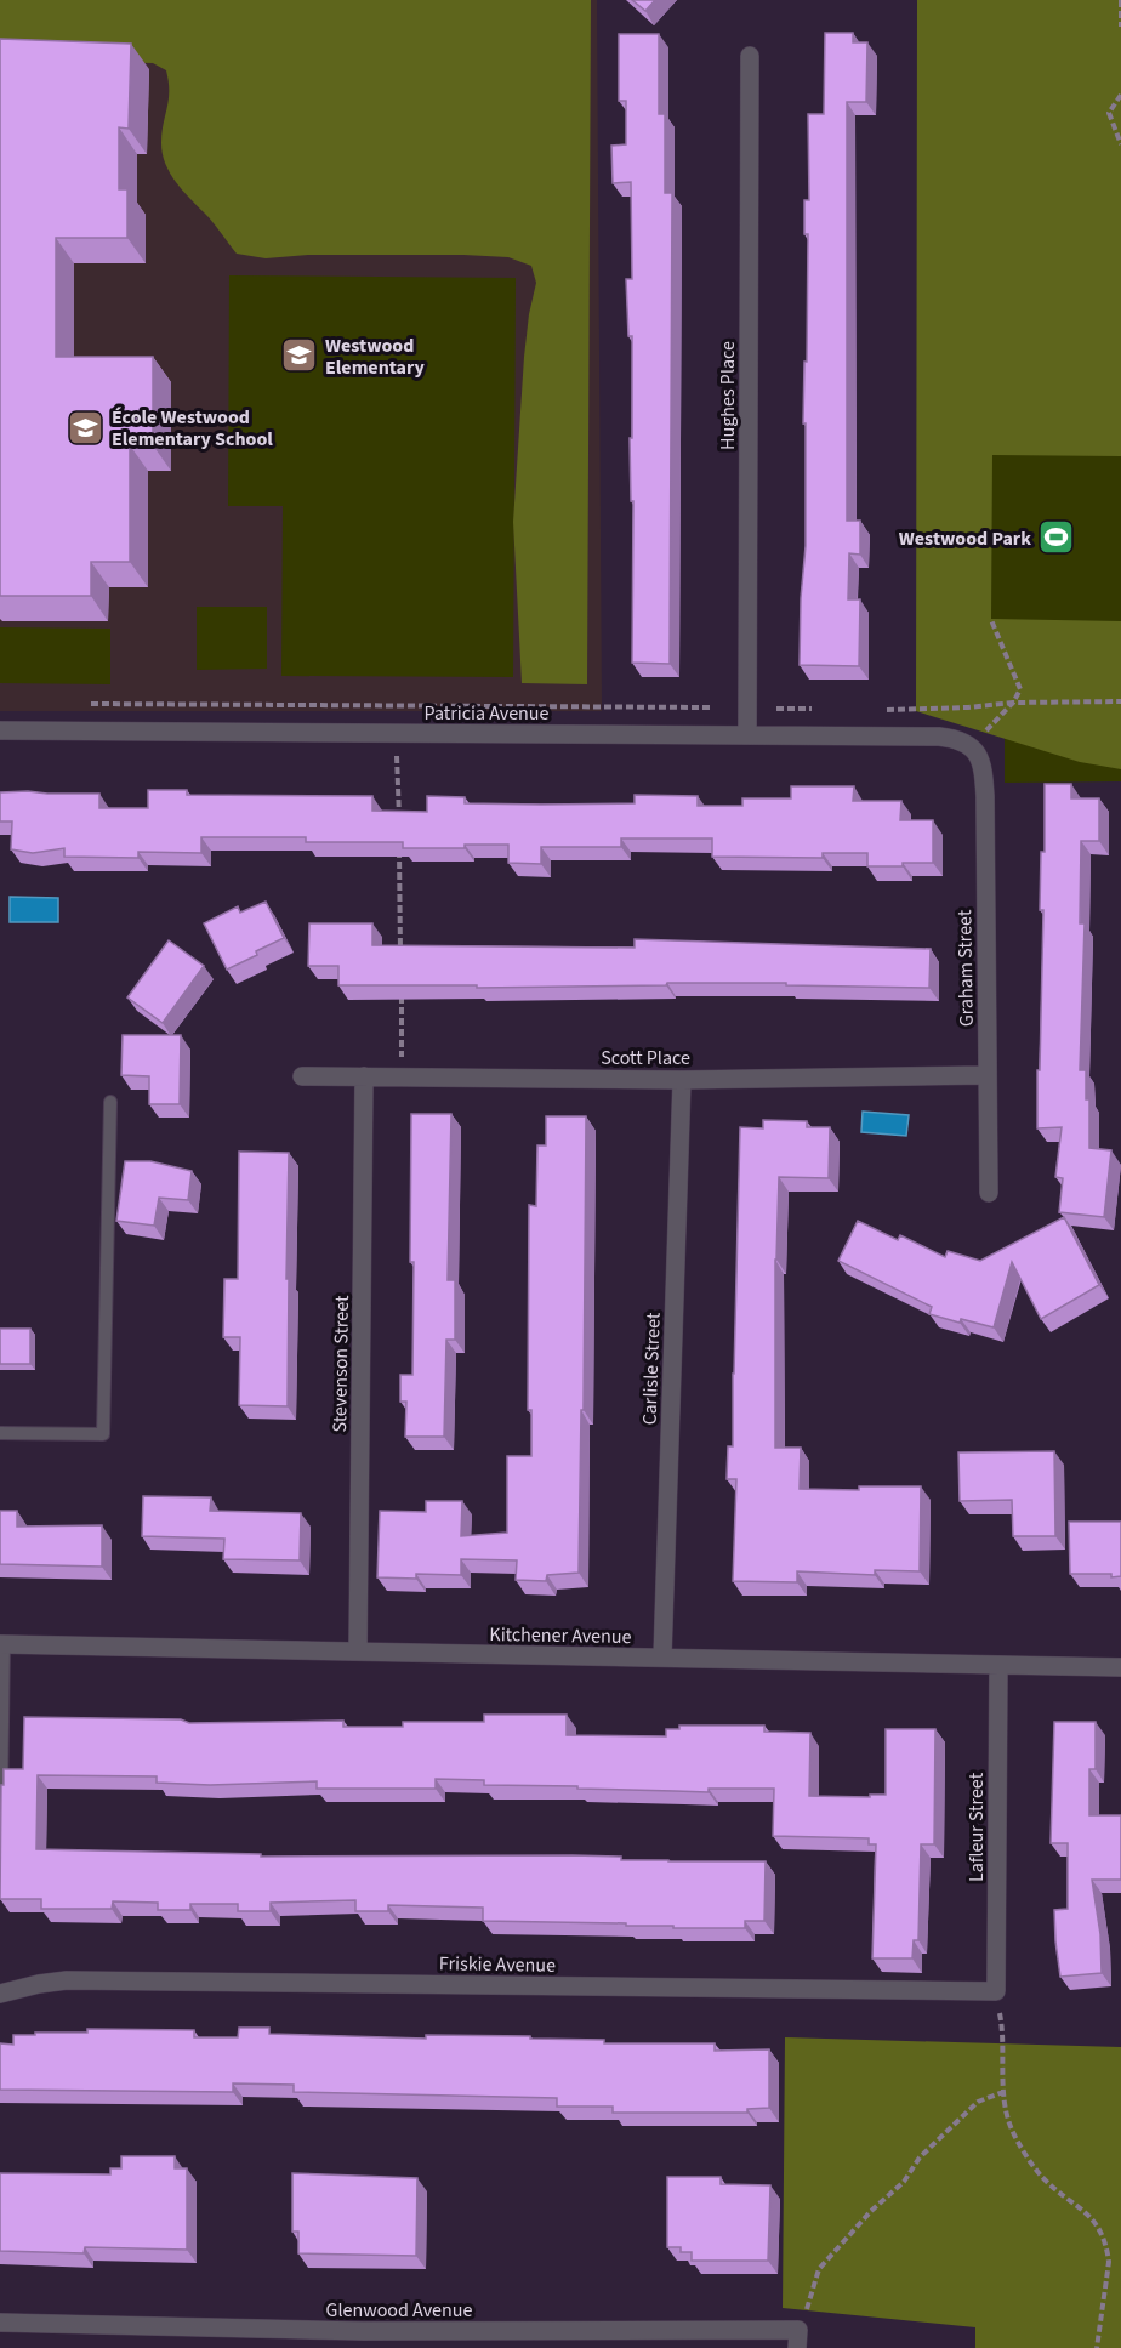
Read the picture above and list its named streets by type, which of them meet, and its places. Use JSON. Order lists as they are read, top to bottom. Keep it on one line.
{"streets":{"street":["Hughes Place","Patricia Avenue","Graham Street","Scott Place","Stevenson Street","Carlisle Street","Kitchener Avenue","Lafleur Street","Friskie Avenue","Glenwood Avenue"]},"crossings":[["Hughes Place","Patricia Avenue"],["Patricia Avenue","Graham Street"],["Graham Street","Scott Place"],["Scott Place","Stevenson Street"],["Scott Place","Carlisle Street"],["Stevenson Street","Kitchener Avenue"],["Carlisle Street","Kitchener Avenue"],["Kitchener Avenue","Lafleur Street"],["Lafleur Street","Friskie Avenue"]],"places":{"school or university":["Westwood Elementary","École Westwood Elementary School"],"sports":["Westwood Park"]}}
